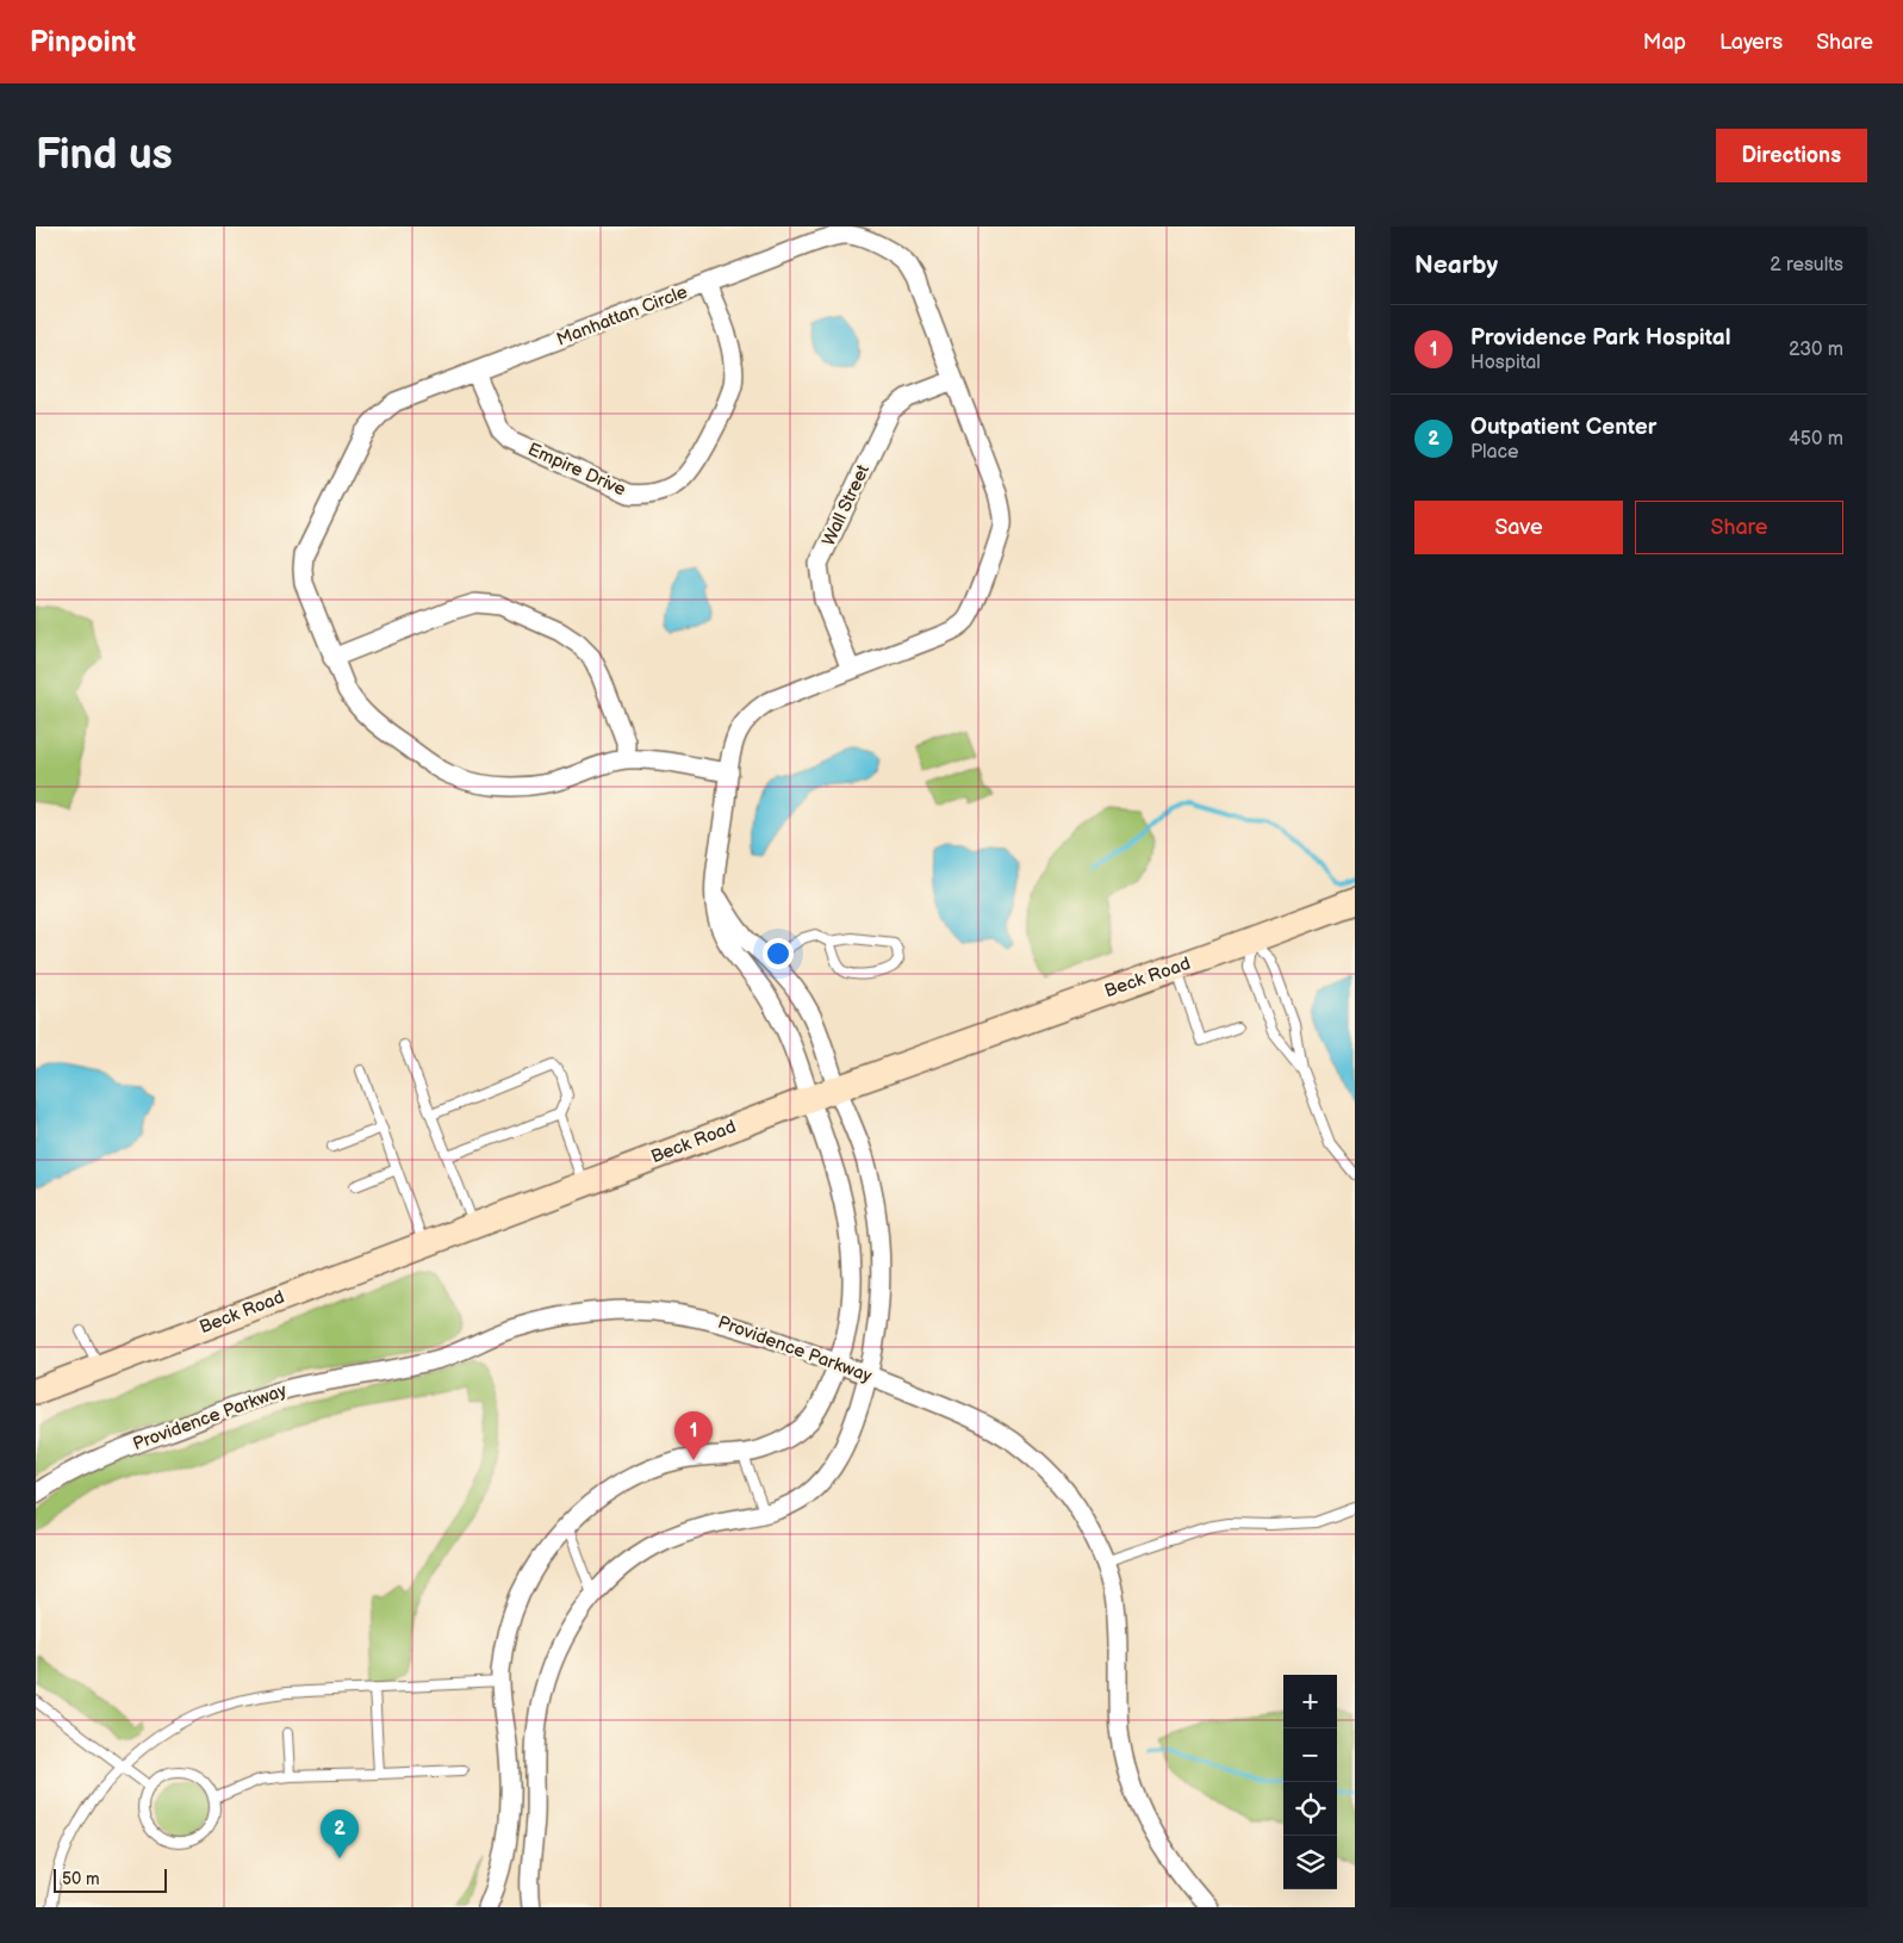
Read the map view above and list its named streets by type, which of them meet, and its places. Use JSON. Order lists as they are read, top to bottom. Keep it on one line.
{"streets":{"main road":["Beck Road"],"street":["Manhattan Circle","Empire Drive","Wall Street","Providence Parkway"]},"crossings":[["Manhattan Circle","Empire Drive"],["Manhattan Circle","Wall Street"]],"scale_bar":"50 m","page":{"header":"Pinpoint","nav":["Map","Layers","Share"],"buttons":["Directions",["Save","Share"]],"title":"Find us","heading":["Nearby","2 results"],"list":[{"mark":"1","name":"Providence Park Hospital","note":"Hospital","value":"230 m"},{"mark":"2","name":"Outpatient Center","note":"Place","value":"450 m"}],"pins":["1","2"],"map_buttons":["+","−"],"scale":"50 m"}}
